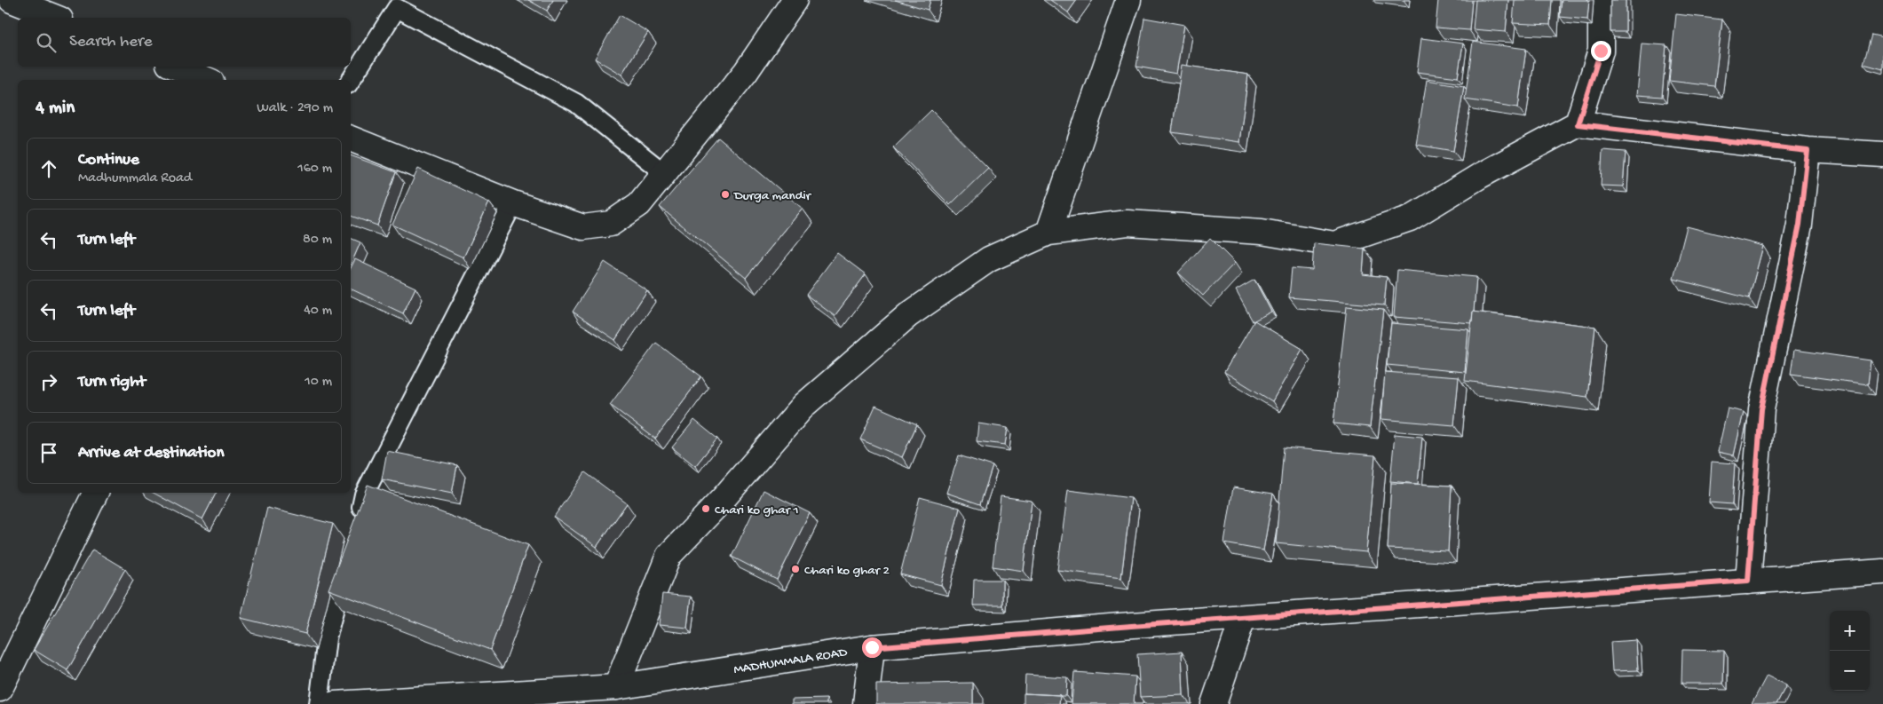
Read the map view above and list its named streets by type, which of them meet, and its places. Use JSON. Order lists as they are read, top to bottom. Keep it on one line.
{"streets":{"street":["MADHUMMALA ROAD"]},"places":["Durga mandir","Chari ko ghar 1","Chari ko ghar 2"],"page":{"search":"Search here","heading":["4 min","Walk · 290 m"],"list":[["Continue","Madhummala Road","160 m"],["Turn left","80 m"],["Turn left","40 m"],["Turn right","10 m"],"Arrive at destination"],"map_buttons":["+","−"]}}
